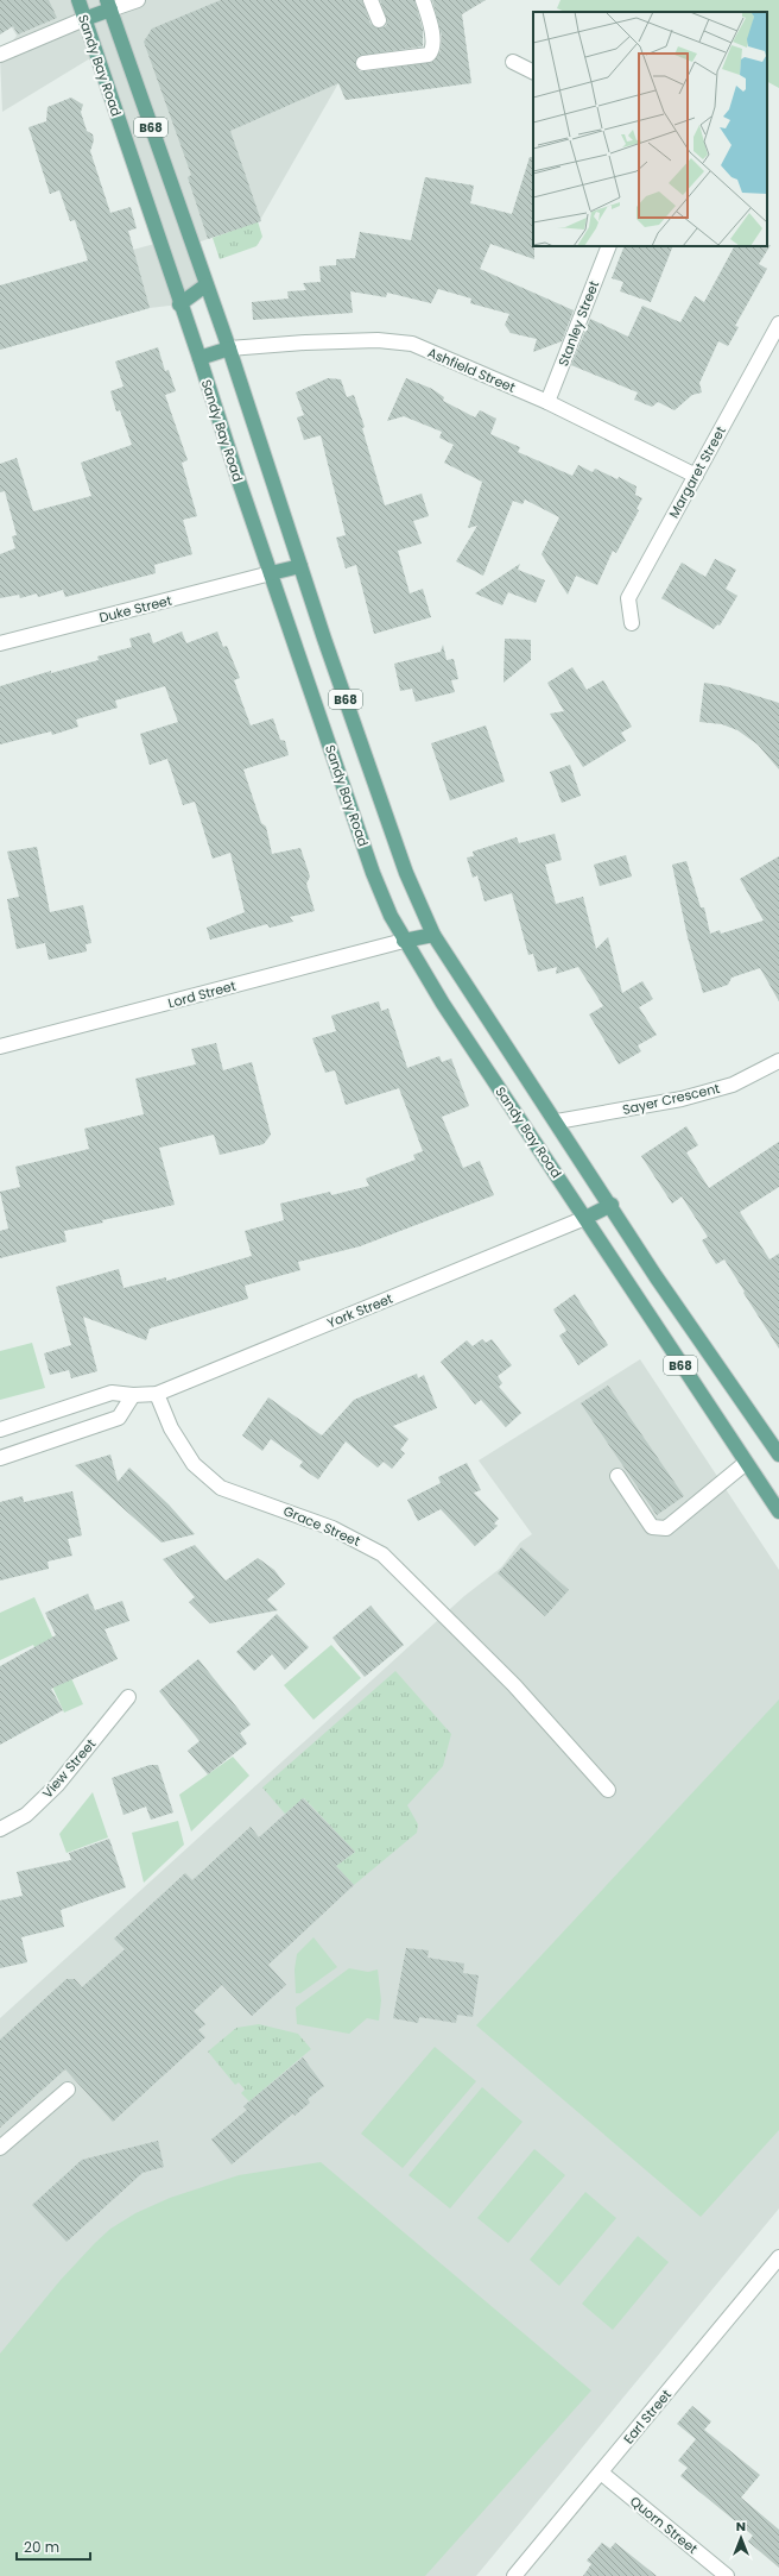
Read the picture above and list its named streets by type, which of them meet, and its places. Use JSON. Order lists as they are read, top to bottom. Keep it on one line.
{"streets":{"main road":["Sandy Bay Road","B68"],"street":["Stanley Street","Ashfield Street","Margaret Street","Duke Street","Lord Street","Sayer Crescent","York Street","Grace Street","View Street","Earl Street","Quorn Street"]},"crossings":[["Sandy Bay Road","Duke Street"],["Sandy Bay Road","Lord Street"],["Sandy Bay Road","York Street"],["B68","Ashfield Street"],["B68","Sayer Crescent"],["Stanley Street","Ashfield Street"],["Ashfield Street","Margaret Street"],["York Street","Grace Street"],["Earl Street","Quorn Street"]],"scale_bar":"20 m","north":"top"}
